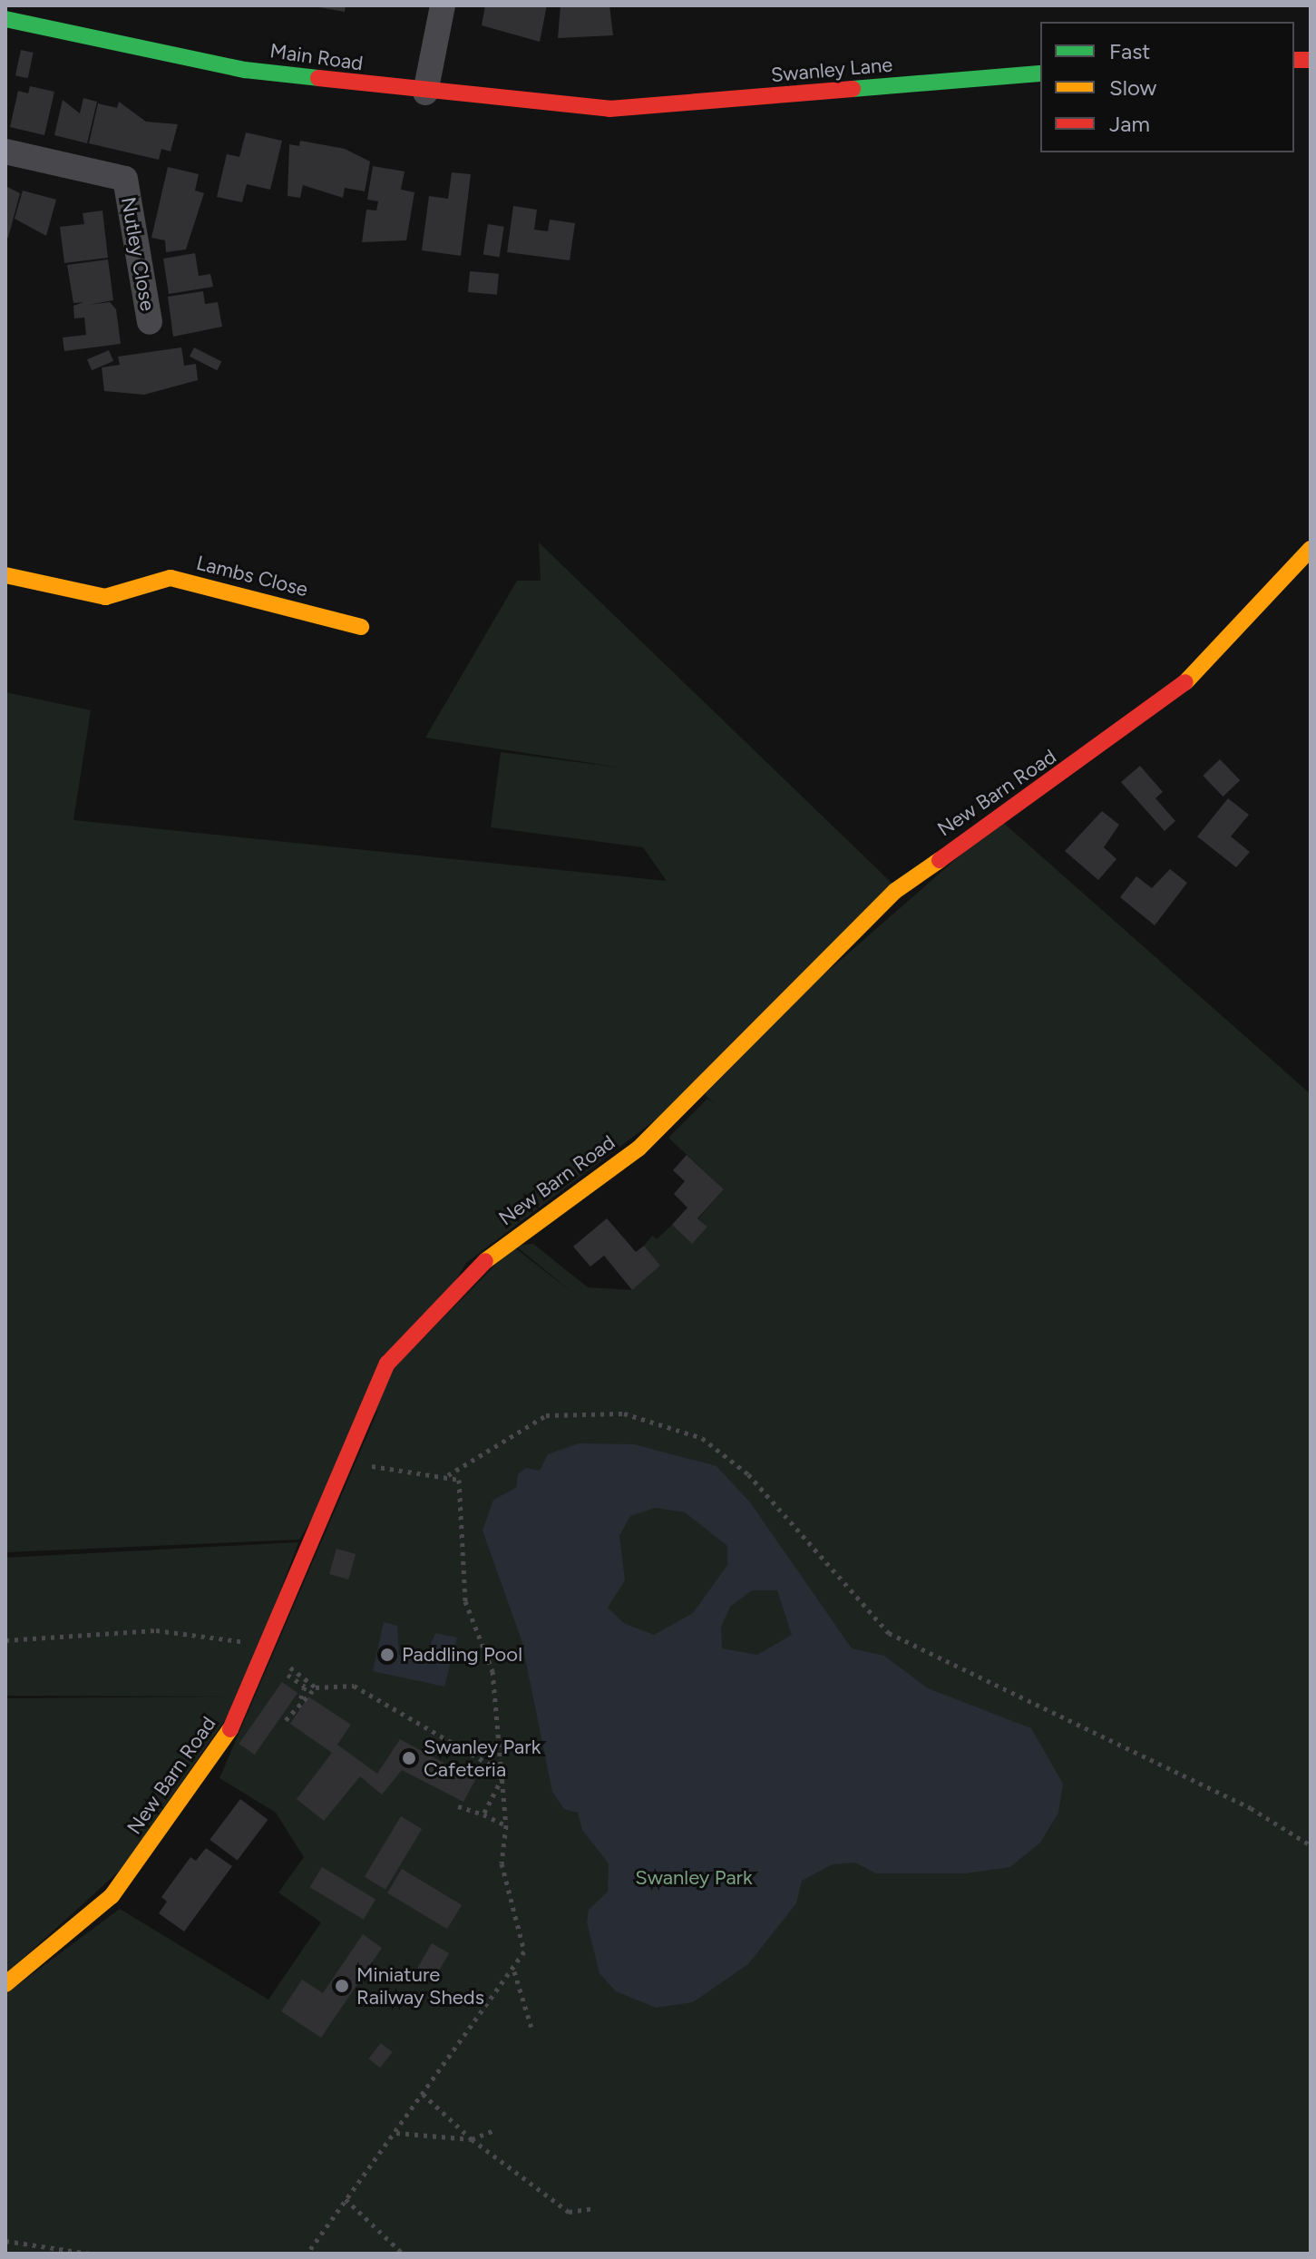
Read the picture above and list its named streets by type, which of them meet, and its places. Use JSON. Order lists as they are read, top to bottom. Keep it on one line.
{"streets":{"street":["Main Road","Swanley Lane","Nutley Close","Lambs Close","New Barn Road"]},"crossings":[["Main Road","Swanley Lane"]],"parks":["Swanley Park"],"places":["Paddling Pool","Swanley Park Cafeteria","Miniature Railway Sheds"],"legend":["Fast","Slow","Jam"]}
